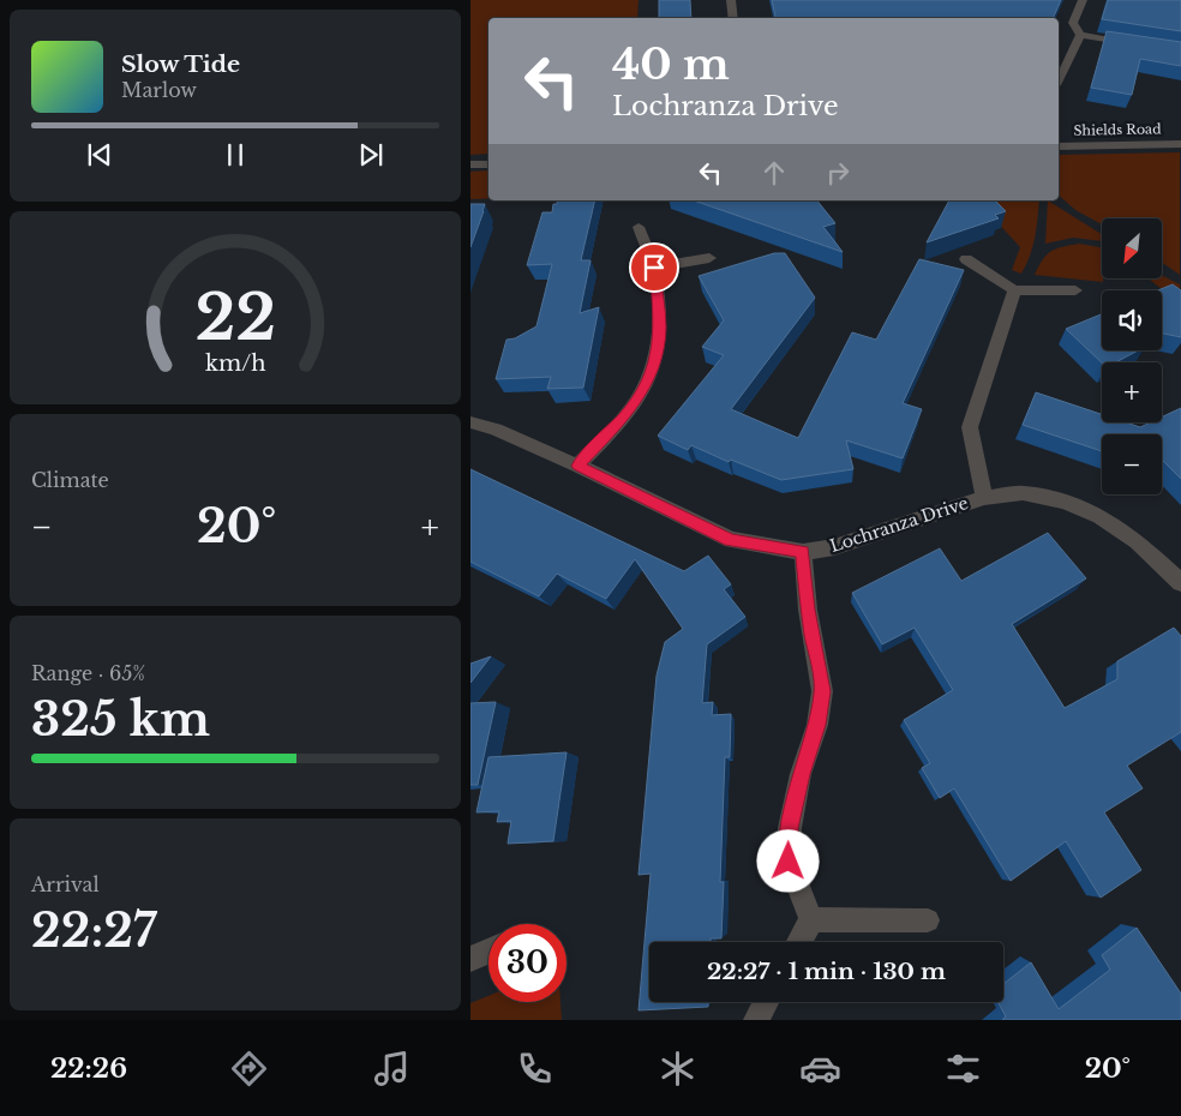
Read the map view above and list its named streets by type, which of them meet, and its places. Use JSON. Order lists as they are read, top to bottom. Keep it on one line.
{"streets":{"street":["Shields Road","Lochranza Drive"]},"north":"bottom left","page":{"turn":["40 m","Lochranza Drive"],"song":["Slow Tide","Marlow"],"map_buttons":["+","−"],"tile":["Climate",["Range · 65%","325 km"],["Arrival","22:27"]],"heat":["−","20°","+"],"limit":"30","trip":"22:27 · 1 min · 130 m","tabs":["22:26","20°"],"gauge":["22","km/h"]}}
